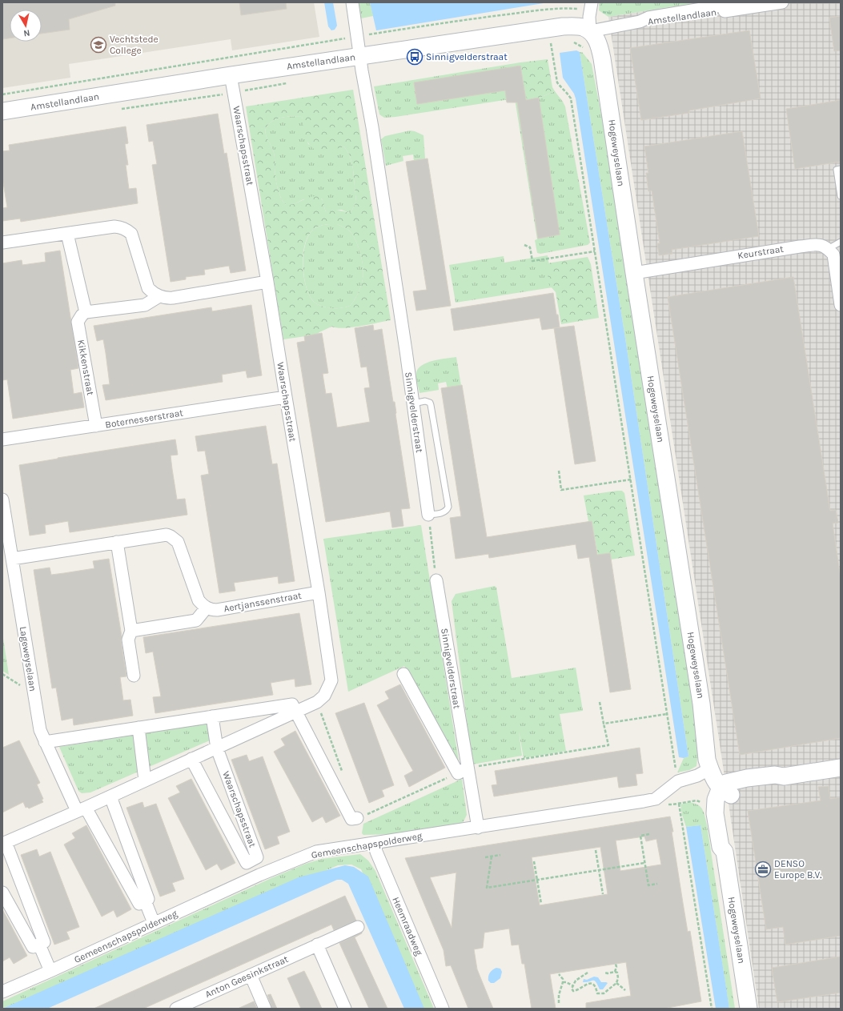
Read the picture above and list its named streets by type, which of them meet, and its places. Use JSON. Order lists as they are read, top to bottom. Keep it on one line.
{"streets":{"main road":["Amstellandlaan","Hogeweyselaan"],"street":["Waarschapsstraat","Keurstraat","Kikkenstraat","Sinnigvelderstraat","Boternesserstraat","Aertjanssenstraat","Lageweyselaan","Gemeenschapspolderweg","Heemraadweg","Anton Geesinkstraat"]},"crossings":[["Amstellandlaan","Waarschapsstraat"],["Amstellandlaan","Hogeweyselaan"],["Amstellandlaan","Sinnigvelderstraat"],["Waarschapsstraat","Boternesserstraat"],["Waarschapsstraat","Aertjanssenstraat"],["Waarschapsstraat","Lageweyselaan"],["Hogeweyselaan","Keurstraat"],["Hogeweyselaan","Gemeenschapspolderweg"],["Kikkenstraat","Boternesserstraat"],["Sinnigvelderstraat","Gemeenschapspolderweg"],["Gemeenschapspolderweg","Heemraadweg"]],"places":{"school or university":["Vechtstede College"],"bus stop":["Sinnigvelderstraat"],"office":["DENSO Europe B.V."]},"north":"bottom"}
